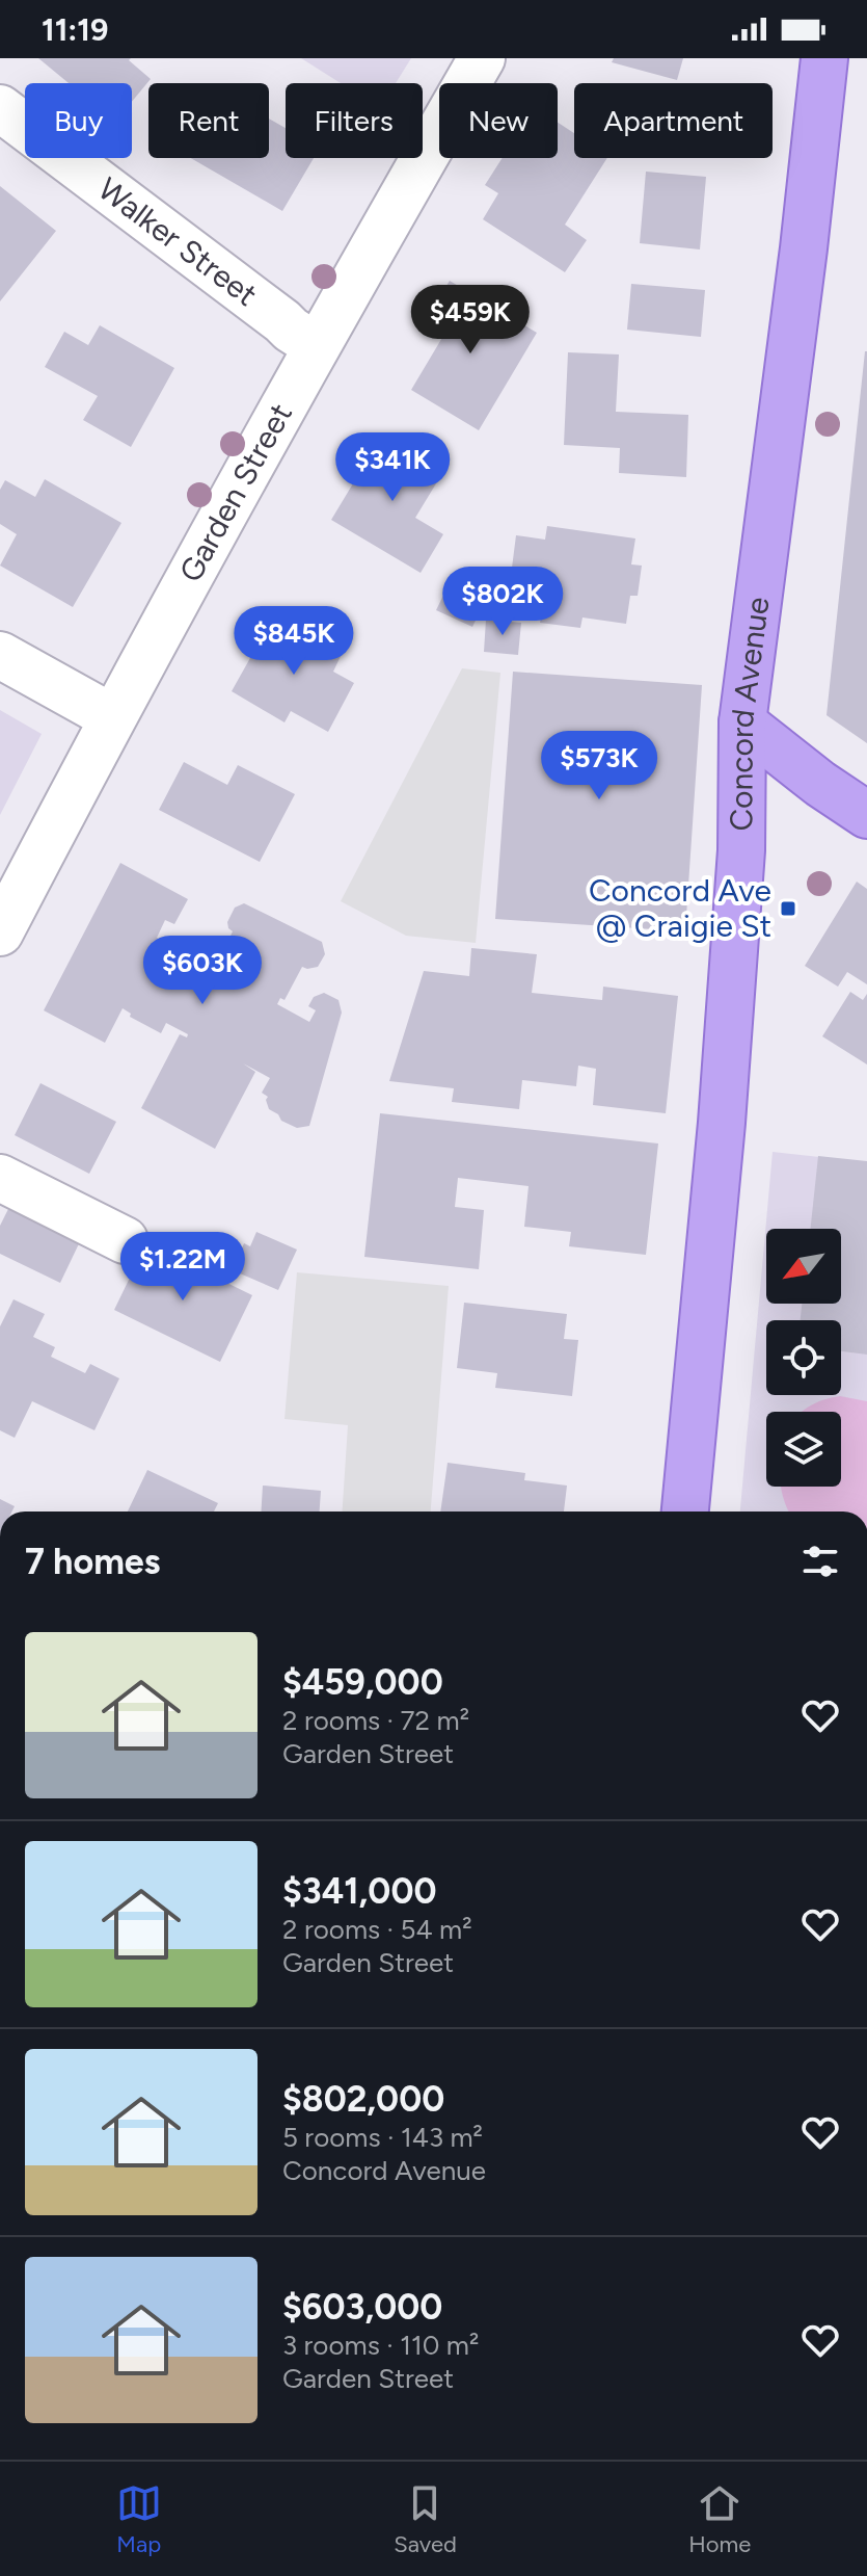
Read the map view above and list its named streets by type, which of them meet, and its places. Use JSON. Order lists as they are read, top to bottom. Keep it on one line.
{"streets":{"main road":["Concord Avenue"],"street":["Walker Street","Garden Street"]},"crossings":[["Walker Street","Garden Street"]],"places":{"transit":["Concord Ave @ Craigie St"]},"north":"bottom left","page":{"status":"11:19","chip":["Buy","Rent","Filters","New","Apartment"],"price":["$459K","$341K","$802K","$845K","$573K","$603K","$1.22M"],"heading":"7 homes","list":[{"name":"$459,000","note":"2 rooms · 72 m² · Garden Street"},{"name":"$341,000","note":"2 rooms · 54 m² · Garden Street"},{"name":"$802,000","note":"5 rooms · 143 m² · Concord Avenue"},{"name":"$603,000","note":"3 rooms · 110 m² · Garden Street"}],"tabs":["Map","Saved","Home"]}}
